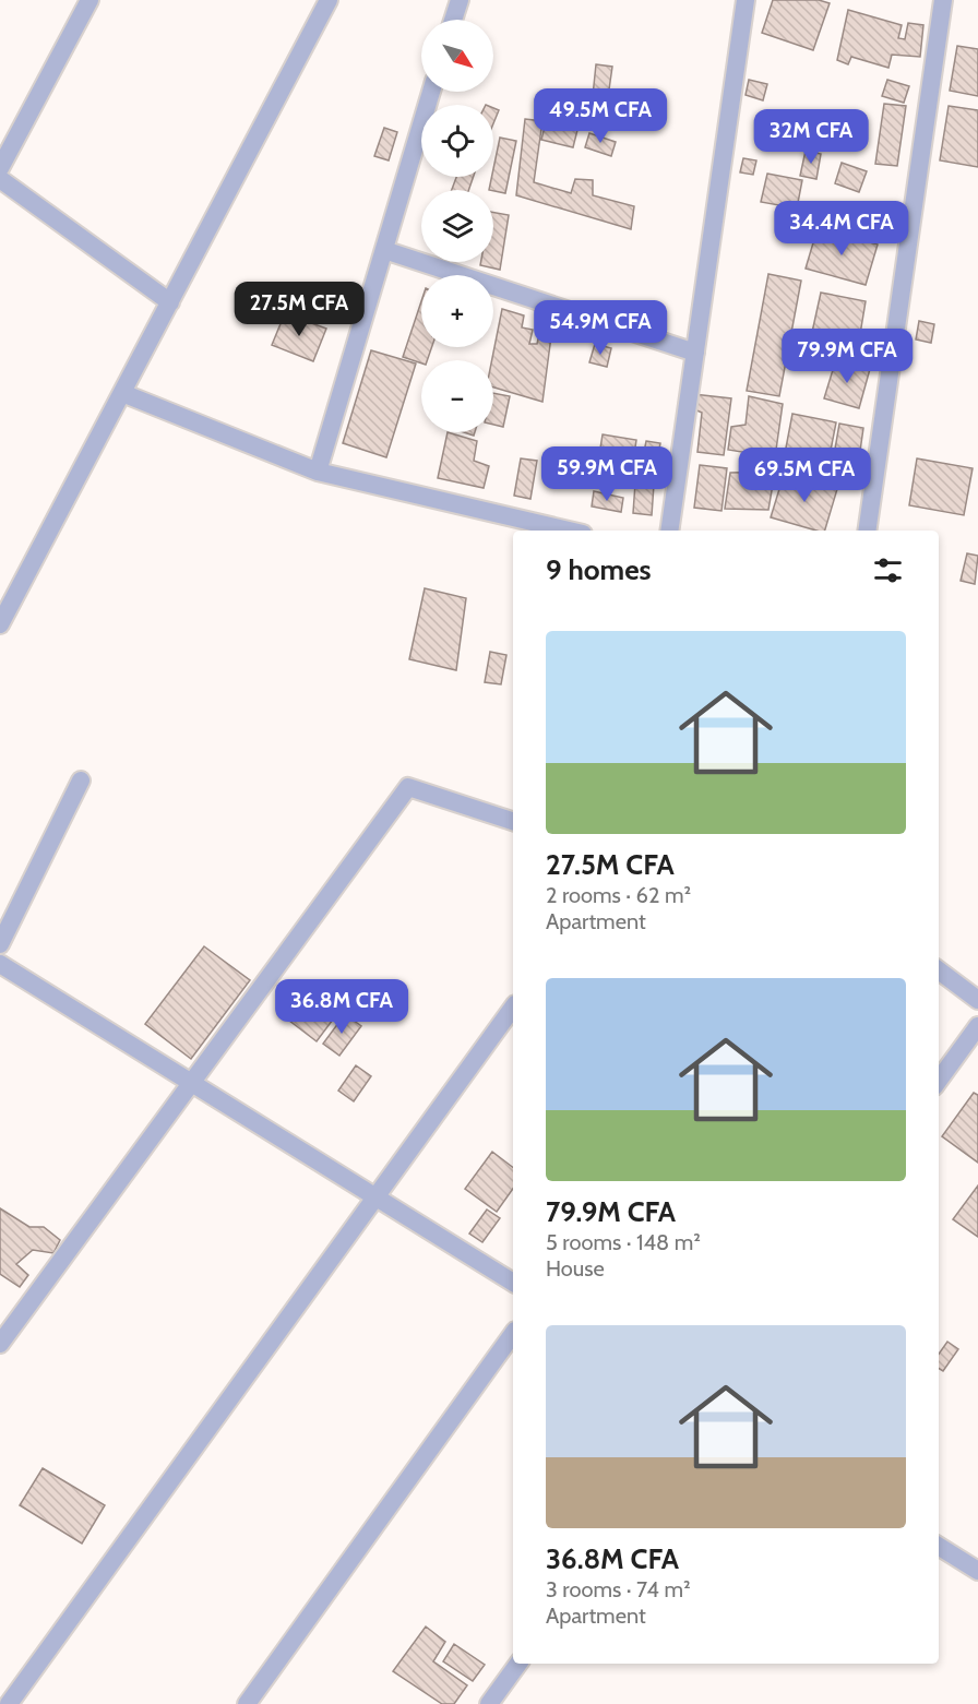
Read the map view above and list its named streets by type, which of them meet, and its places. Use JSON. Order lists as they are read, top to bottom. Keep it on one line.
{"north":"bottom right","page":{"map_buttons":["+","−"],"price":["49.5M CFA","32M CFA","34.4M CFA","27.5M CFA","54.9M CFA","79.9M CFA","59.9M CFA","69.5M CFA","36.8M CFA"],"heading":"9 homes","list":[{"name":"27.5M CFA","note":"2 rooms · 62 m² · Apartment"},{"name":"79.9M CFA","note":"5 rooms · 148 m² · House"},{"name":"36.8M CFA","note":"3 rooms · 74 m² · Apartment"}]}}
